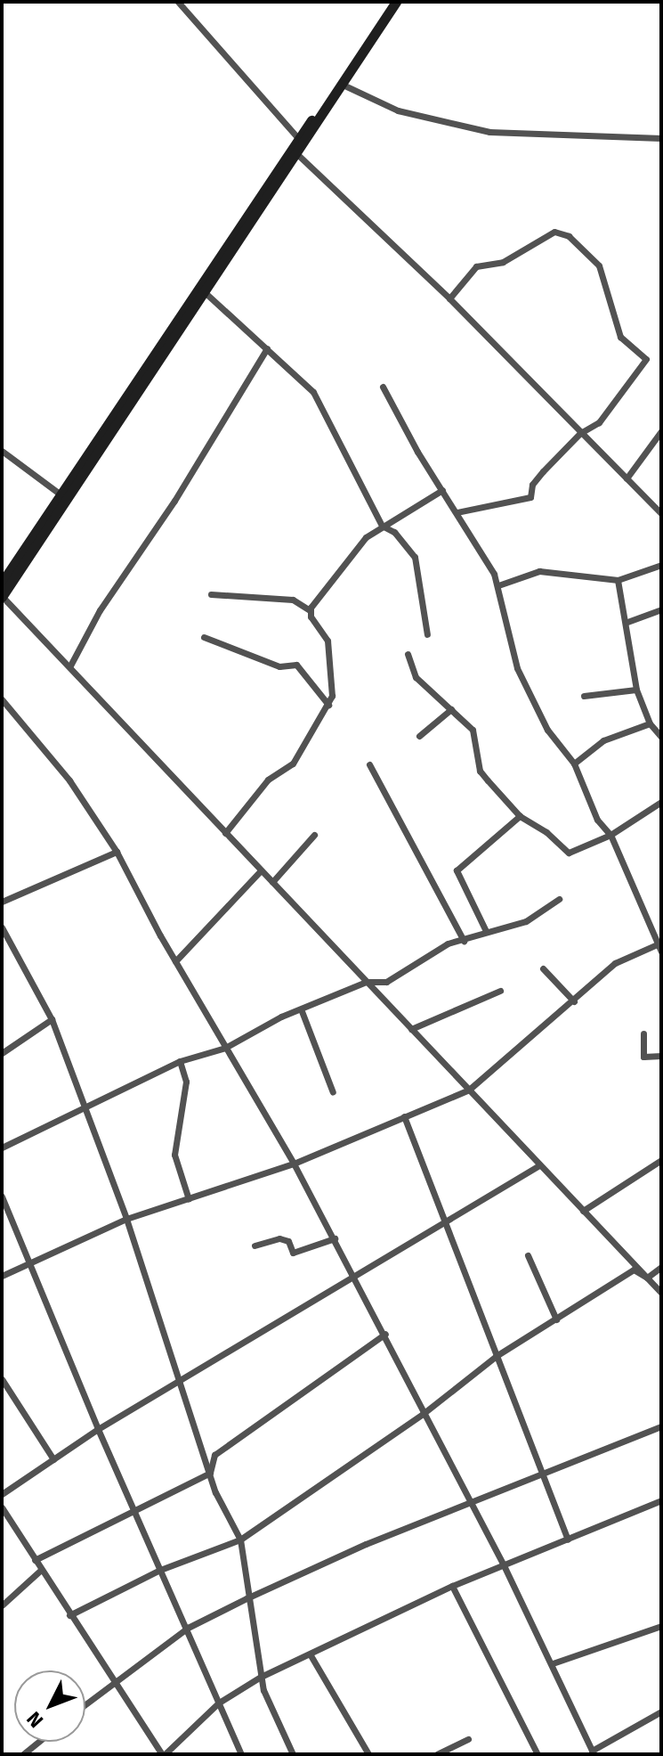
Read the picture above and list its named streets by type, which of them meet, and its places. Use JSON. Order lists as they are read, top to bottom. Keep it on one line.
{"north":"bottom left"}
